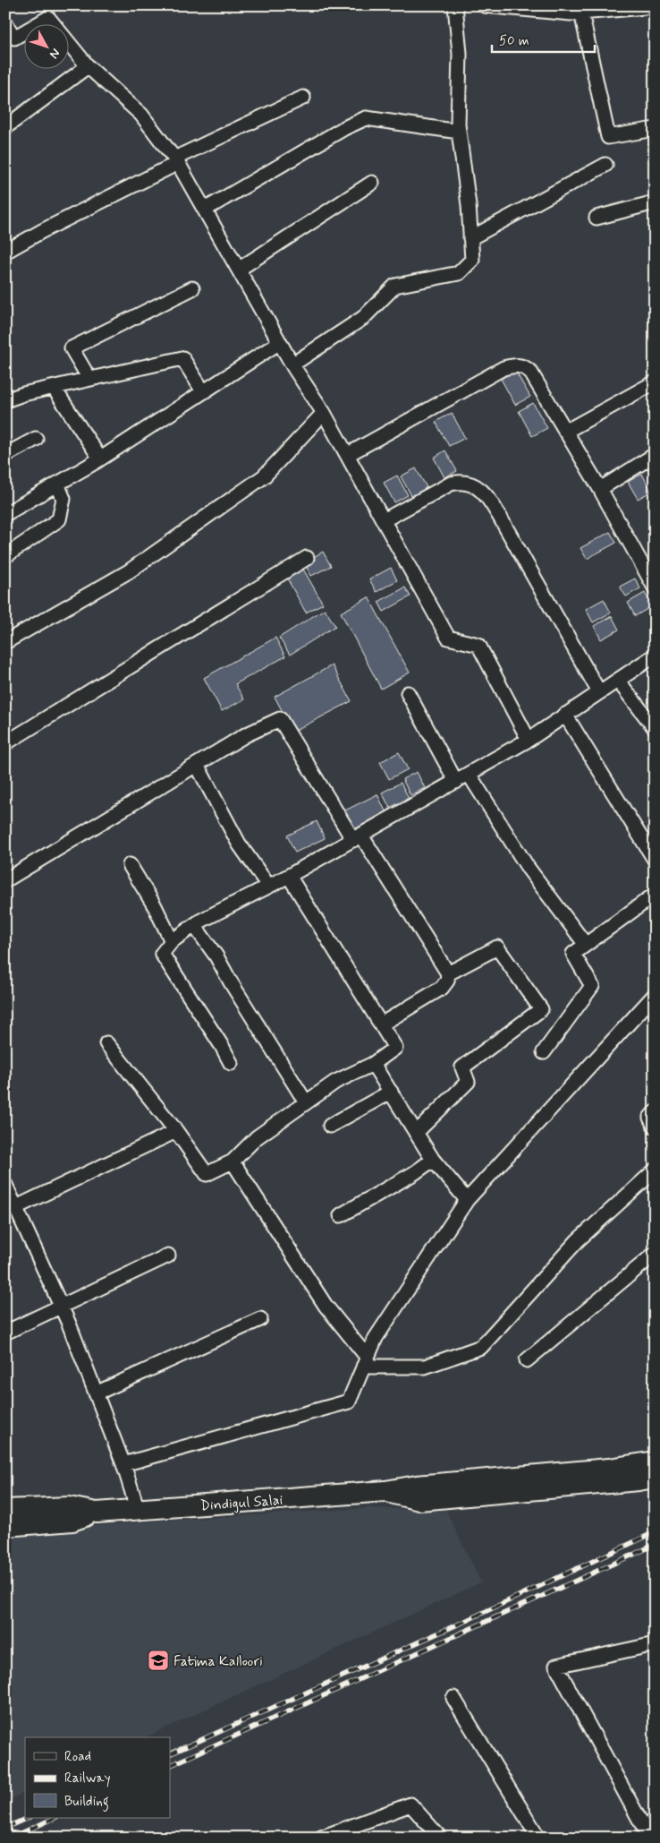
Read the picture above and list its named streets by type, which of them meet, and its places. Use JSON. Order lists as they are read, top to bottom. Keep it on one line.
{"streets":{"main road":["Dindigul Salai"]},"places":{"school or university":["Fatima Kalloori"]},"legend":["Road","Railway","Building"],"scale_bar":"50 m","north":"bottom right"}
